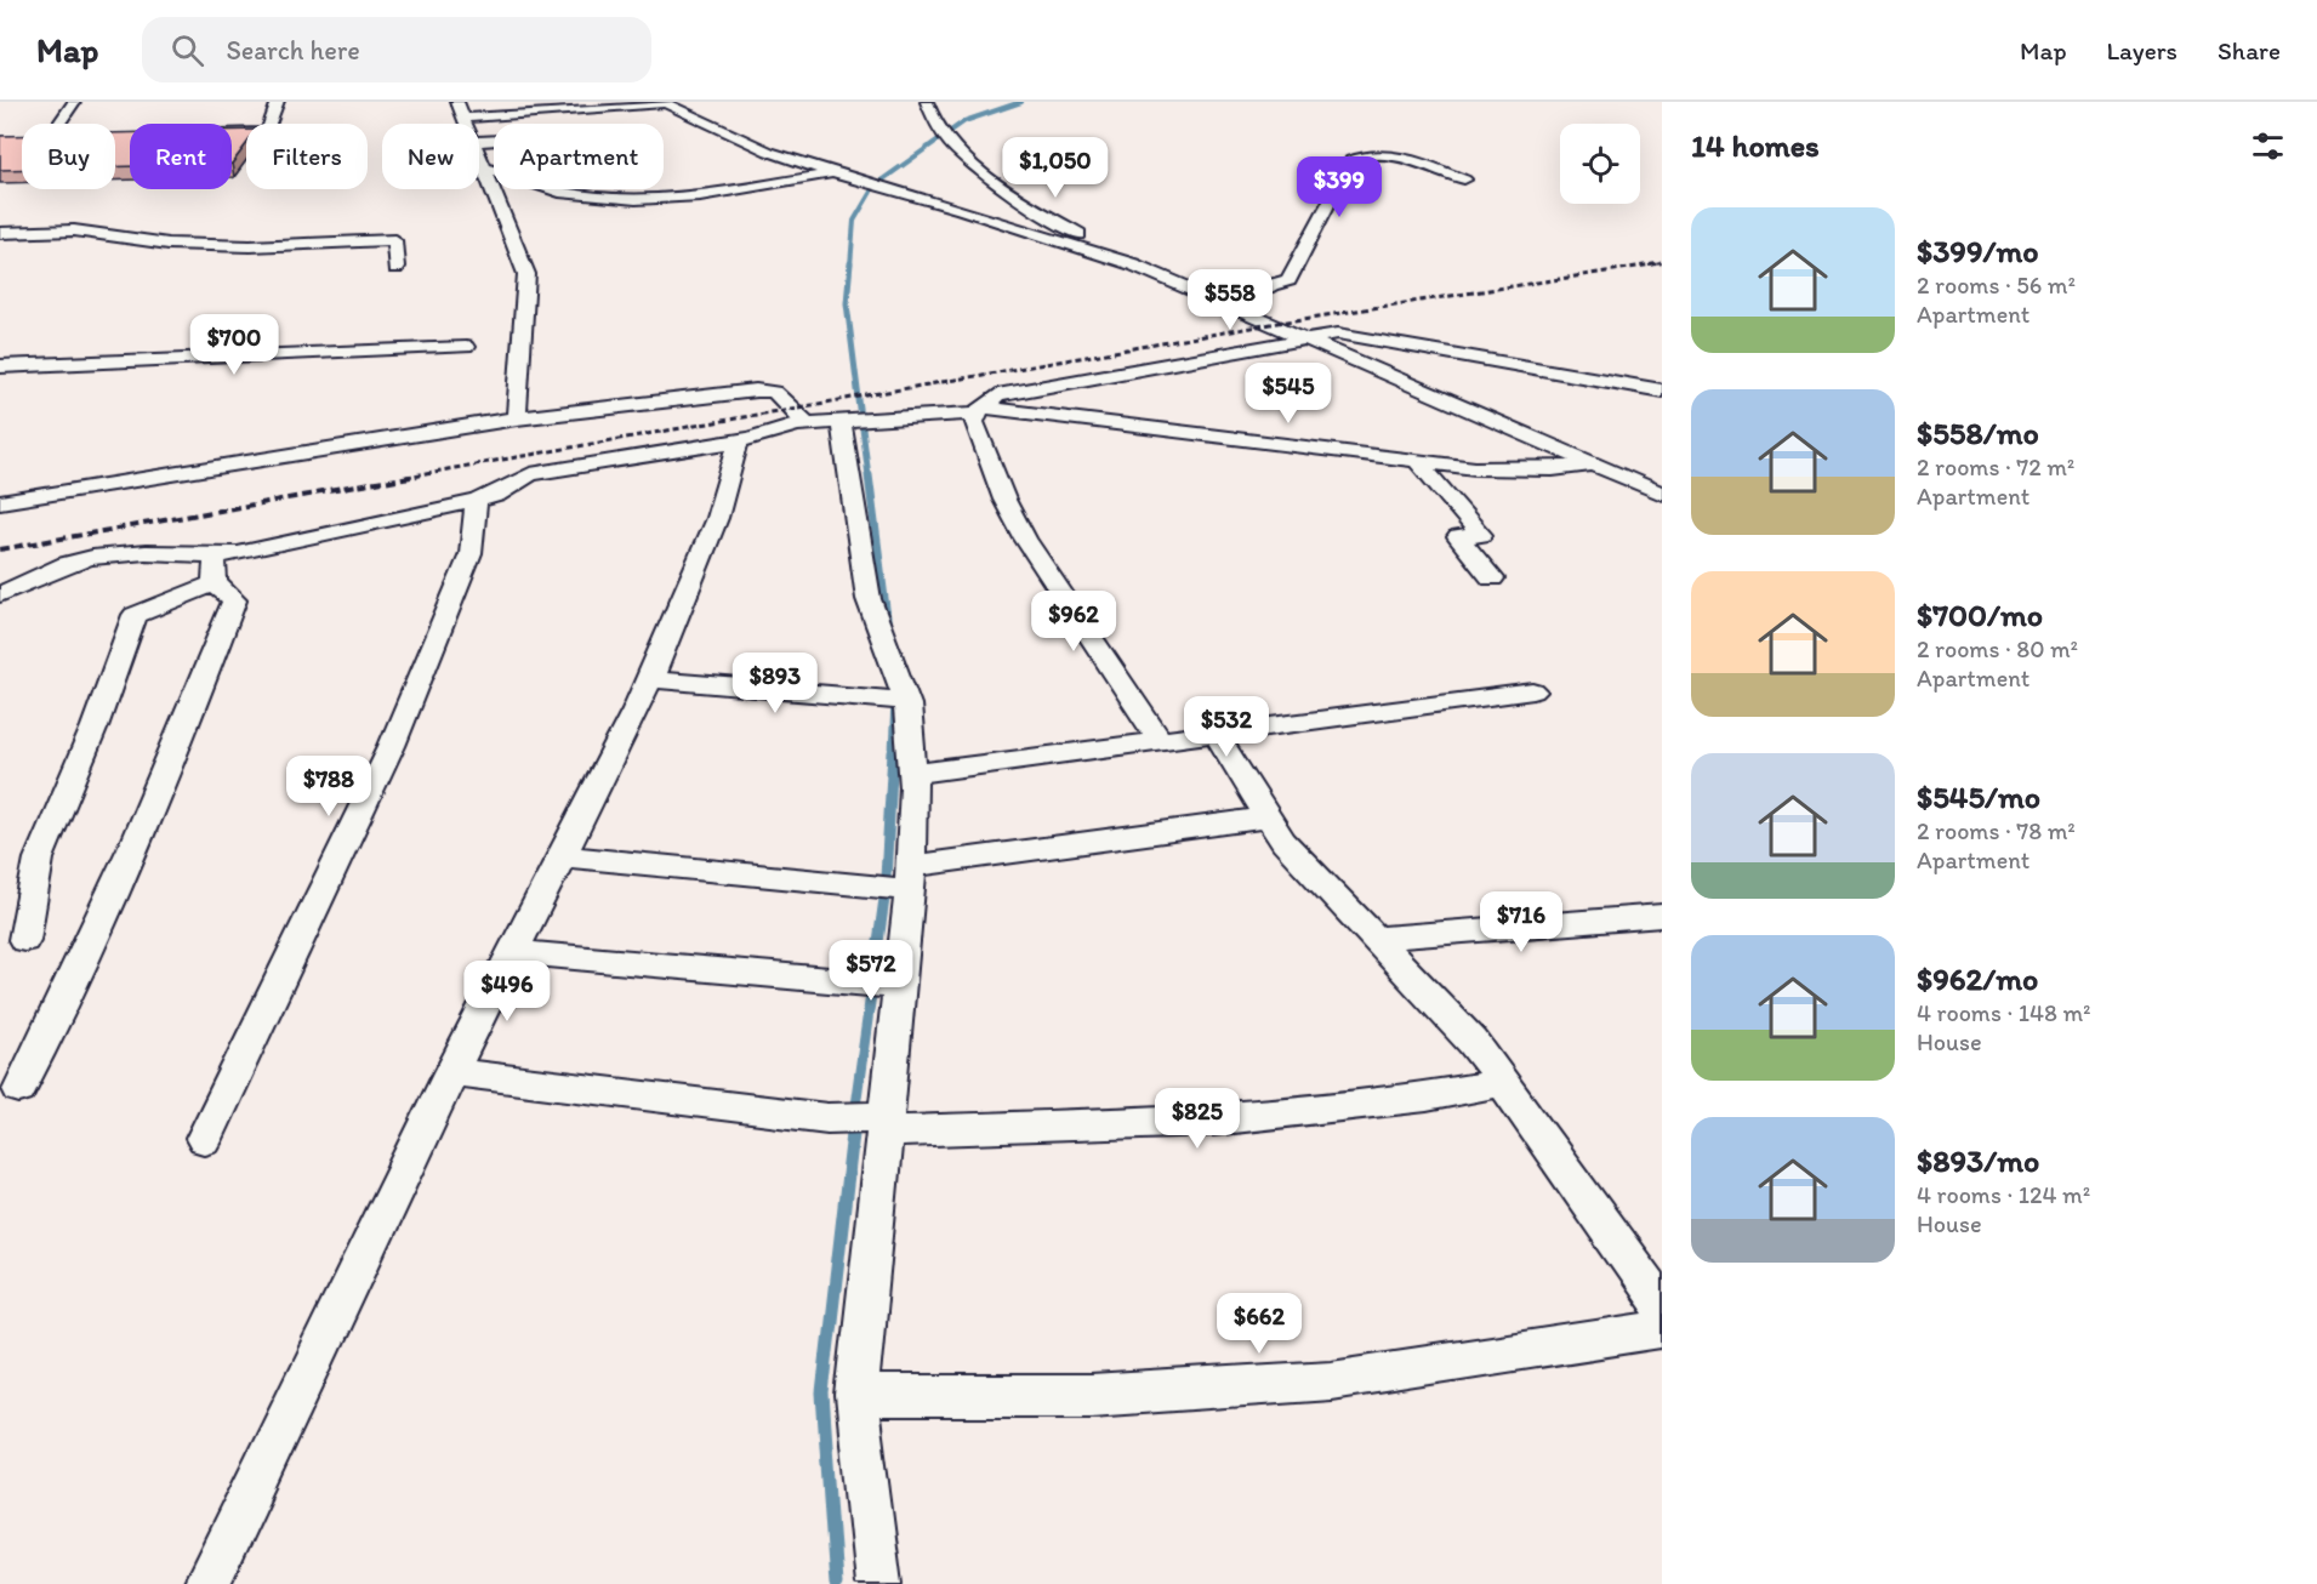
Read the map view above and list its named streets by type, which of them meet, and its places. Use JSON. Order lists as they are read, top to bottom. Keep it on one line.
{"page":{"header":"Map","search":"Search here","nav":["Map","Layers","Share"],"heading":"14 homes","chip":["Buy","Rent","Filters","New","Apartment"],"price":["$1,050","$399","$558","$700","$545","$962","$893","$532","$788","$716","$572","$496","$825","$662"],"list":[{"name":"$399/mo","note":"2 rooms · 56 m² · Apartment"},{"name":"$558/mo","note":"2 rooms · 72 m² · Apartment"},{"name":"$700/mo","note":"2 rooms · 80 m² · Apartment"},{"name":"$545/mo","note":"2 rooms · 78 m² · Apartment"},{"name":"$962/mo","note":"4 rooms · 148 m² · House"},{"name":"$893/mo","note":"4 rooms · 124 m² · House"}]}}
